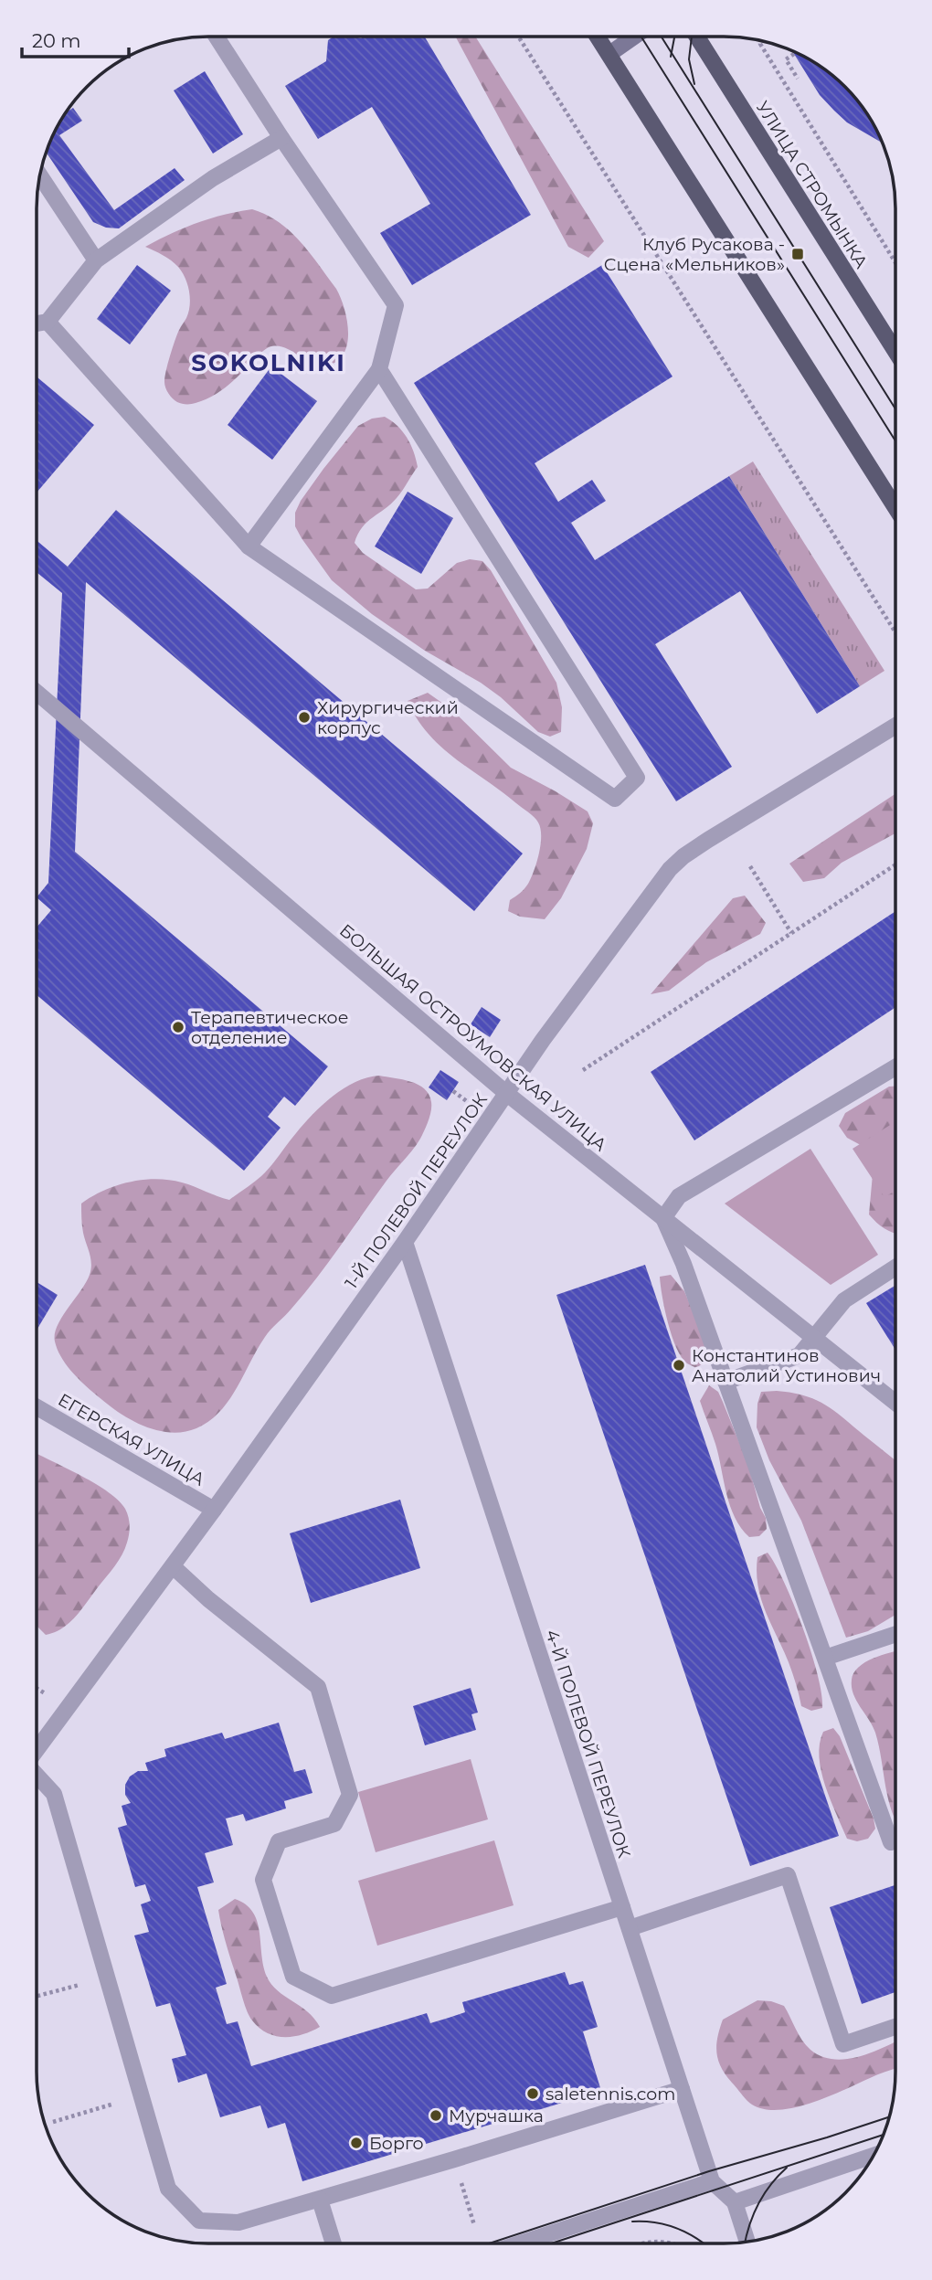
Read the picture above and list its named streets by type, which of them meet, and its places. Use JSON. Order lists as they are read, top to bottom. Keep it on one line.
{"streets":{"main road":["УЛИЦА СТРОМЫНКА"],"street":["БОЛЬШАЯ ОСТРОУМОВСКАЯ УЛИЦА","1-Й ПОЛЕВОЙ ПЕРЕУЛОК","ЕГЕРСКАЯ УЛИЦА","4-Й ПОЛЕВОЙ ПЕРЕУЛОК"]},"crossings":[["БОЛЬШАЯ ОСТРОУМОВСКАЯ УЛИЦА","1-Й ПОЛЕВОЙ ПЕРЕУЛОК"],["1-Й ПОЛЕВОЙ ПЕРЕУЛОК","ЕГЕРСКАЯ УЛИЦА"],["1-Й ПОЛЕВОЙ ПЕРЕУЛОК","4-Й ПОЛЕВОЙ ПЕРЕУЛОК"]],"districts":["SOKOLNIKI"],"places":{"transit":["Клуб Русакова - Сцена «Мельников»"],"other":["Хирургический корпус","Терапевтическое отделение","Константинов Анатолий Устинович","saletennis.com","Мурчашка","Борго"]},"scale_bar":"20 m"}
